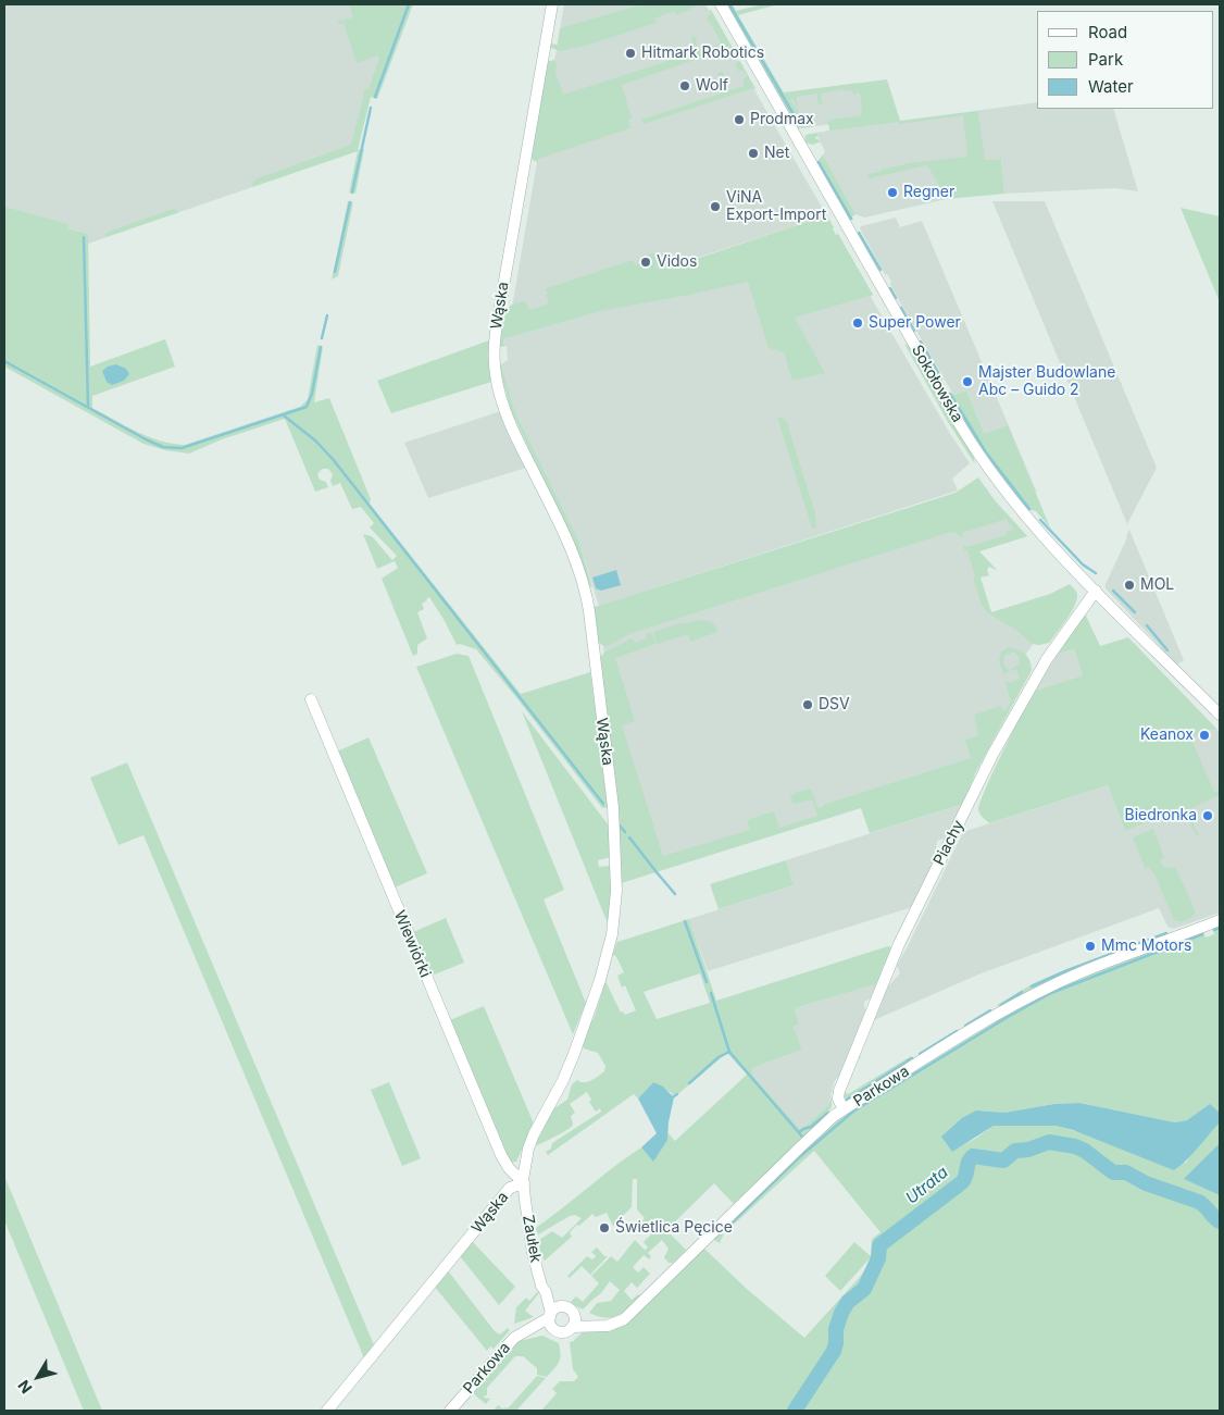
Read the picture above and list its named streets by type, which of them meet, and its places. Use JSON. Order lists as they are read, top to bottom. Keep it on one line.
{"streets":{"street":["Wąska","Sokołowska","Piachy","Wiewiórki","Parkowa","Zaułek"]},"crossings":[["Wąska","Wiewiórki"],["Wąska","Zaułek"],["Sokołowska","Piachy"],["Piachy","Parkowa"],["Wiewiórki","Zaułek"],["Parkowa","Zaułek"]],"water":["Utrata"],"places":["Hitmark Robotics","Wolf","Prodmax","Net","Regner","ViNA Export-Import","Vidos","Super Power","Majster Budowlane Abc – Guido 2","MOL","DSV","Keanox","Biedronka","Mmc Motors","Świetlica Pęcice"],"legend":["Road","Park","Water"],"north":"bottom left"}
